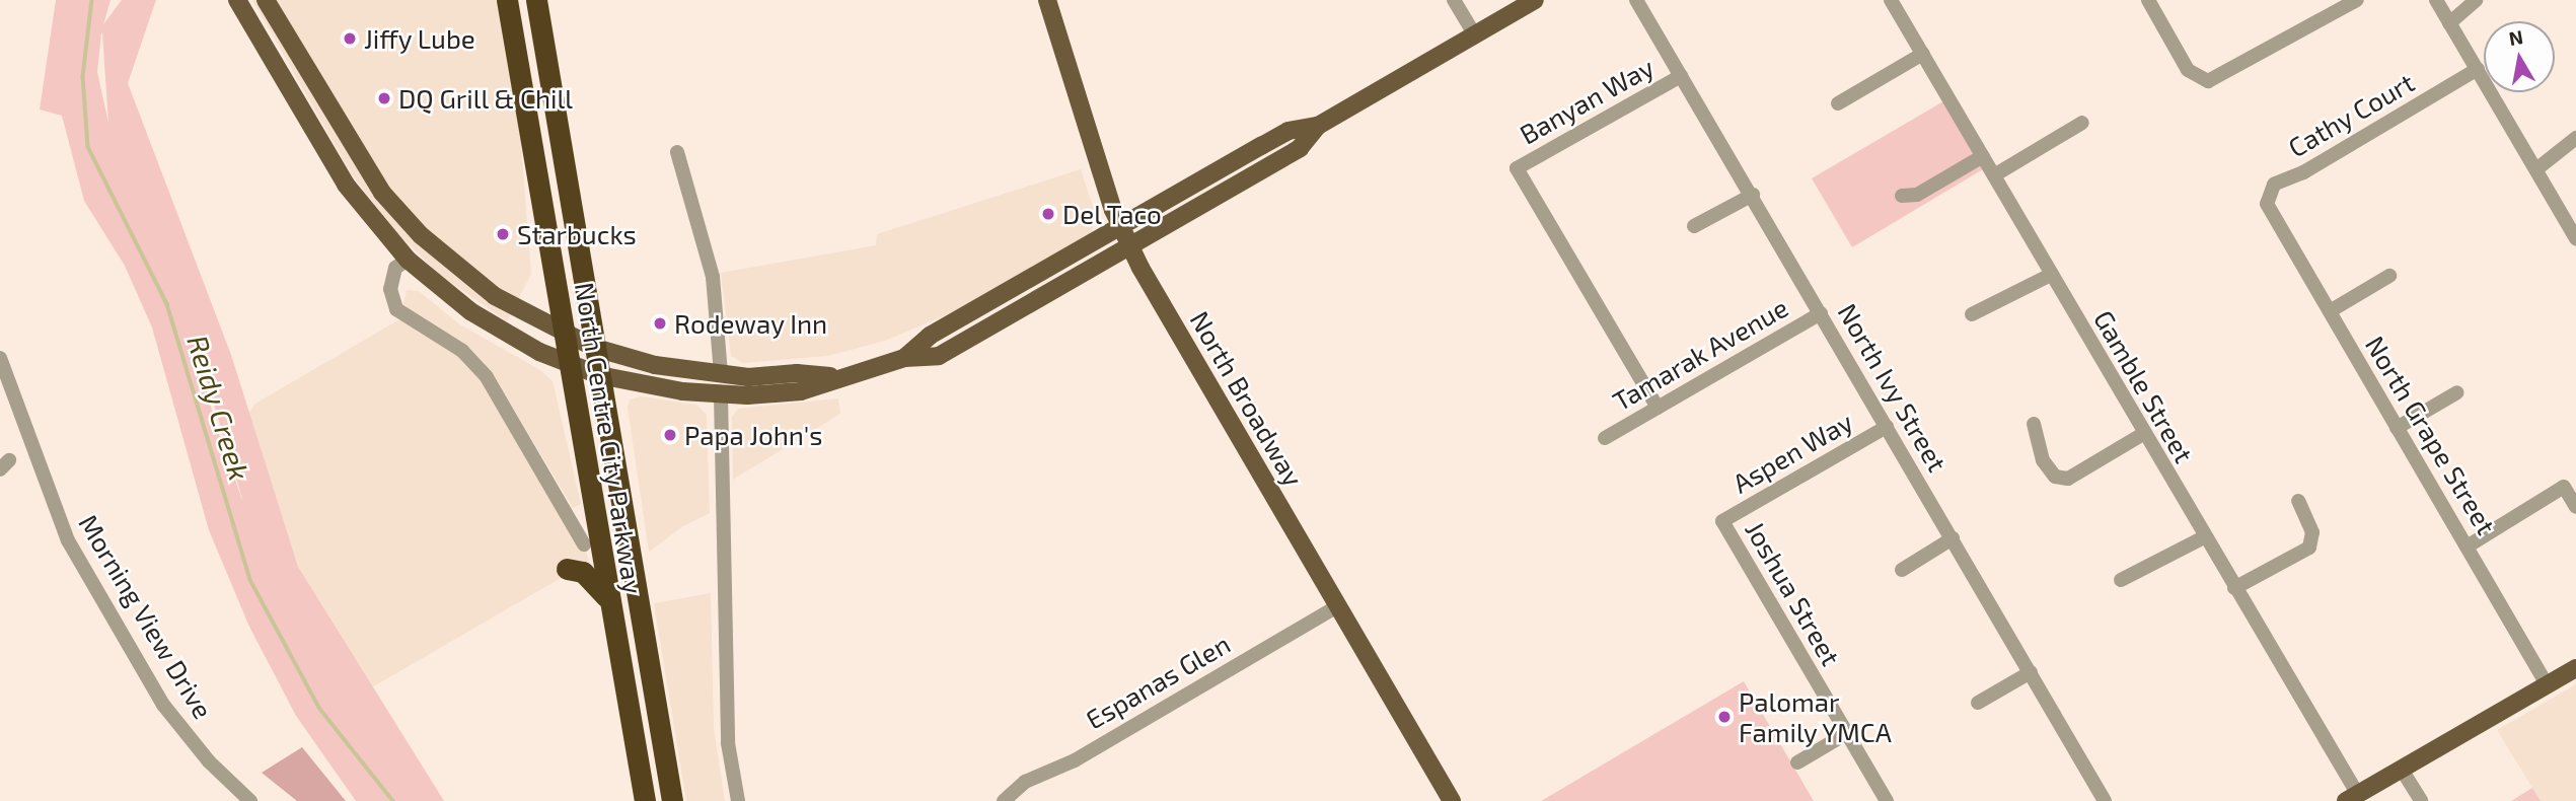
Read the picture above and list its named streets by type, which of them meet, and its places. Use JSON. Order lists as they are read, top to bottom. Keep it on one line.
{"streets":{"highway":["North Centre City Parkway"],"main road":["North Broadway"],"street":["Banyan Way","Cathy Court","Tamarak Avenue","Gamble Street","North Ivy Street","North Grape Street","Aspen Way","Joshua Street","Morning View Drive","Espanas Glen"]},"crossings":[["Banyan Way","Tamarak Avenue"],["Banyan Way","North Ivy Street"],["Cathy Court","North Grape Street"],["Tamarak Avenue","North Ivy Street"],["North Ivy Street","Aspen Way"],["North Broadway","Espanas Glen"],["Aspen Way","Joshua Street"]],"water":["Reidy Creek"],"places":["Jiffy Lube","DQ Grill & Chill","Del Taco","Starbucks","Rodeway Inn","Papa John's","Palomar Family YMCA"],"north":"top"}
